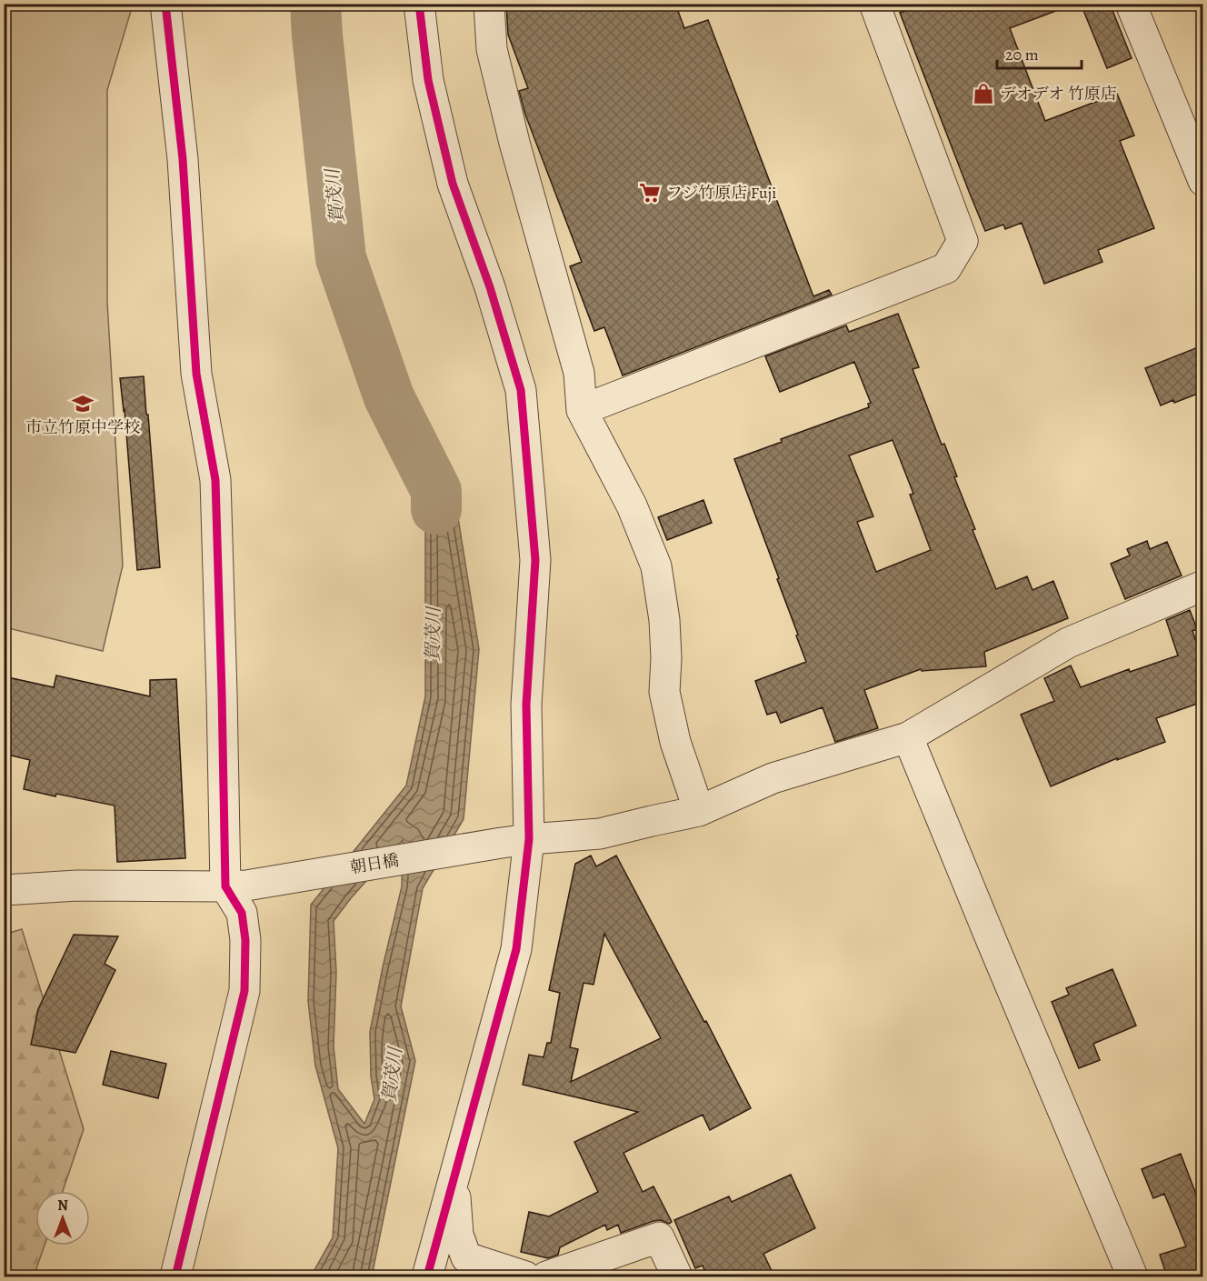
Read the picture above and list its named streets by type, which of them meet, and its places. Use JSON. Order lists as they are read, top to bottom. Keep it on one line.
{"streets":{"street":["朝日橋"]},"water":["賀茂川"],"places":{"shop":["デオデオ 竹原店"],"supermarket":["フジ竹原店 Fuji"],"school or university":["市立竹原中学校"]},"scale_bar":"20 m","north":"top"}
